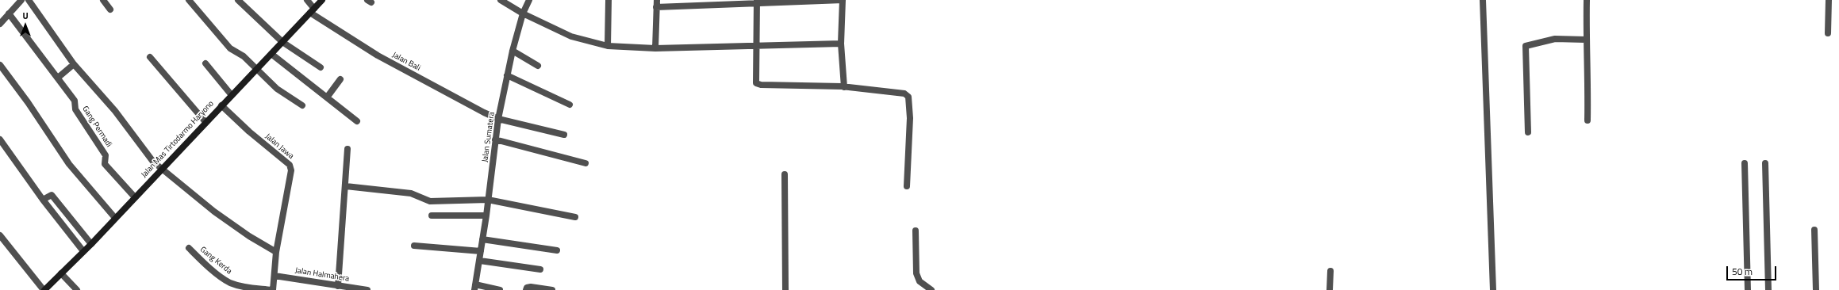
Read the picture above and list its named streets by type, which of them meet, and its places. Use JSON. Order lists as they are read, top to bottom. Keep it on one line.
{"streets":{"street":["Jalan Bali","Gang Permadi","Jalan Sumatera","Jalan Mas Tirtodarmo Haryono","Jalan Jawa","Gang Kerda","Jalan Halmahera"]},"crossings":[["Jalan Bali","Jalan Sumatera"],["Jalan Bali","Jalan Mas Tirtodarmo Haryono"],["Gang Permadi","Jalan Mas Tirtodarmo Haryono"],["Jalan Mas Tirtodarmo Haryono","Jalan Jawa"],["Jalan Jawa","Gang Kerda"],["Jalan Jawa","Jalan Halmahera"]],"scale_bar":"50 m","north":"top"}
